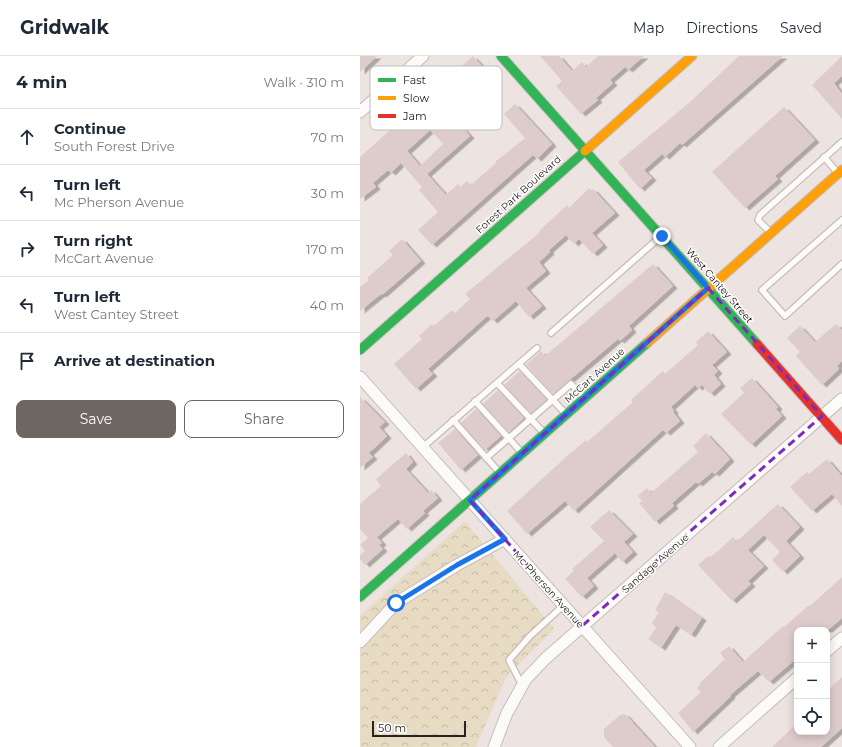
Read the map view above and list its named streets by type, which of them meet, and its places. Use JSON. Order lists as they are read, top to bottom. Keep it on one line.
{"streets":{"street":["Forest Park Boulevard","West Cantey Street","McCart Avenue","Sandage Avenue","Mc Pherson Avenue"]},"crossings":[["Forest Park Boulevard","West Cantey Street"],["West Cantey Street","McCart Avenue"],["West Cantey Street","Sandage Avenue"],["McCart Avenue","Mc Pherson Avenue"],["Sandage Avenue","Mc Pherson Avenue"]],"legend":["Fast","Slow","Jam"],"scale_bar":"50 m","page":{"header":"Gridwalk","nav":["Map","Directions","Saved"],"heading":["4 min","Walk · 310 m"],"list":[["Continue","South Forest Drive","70 m"],["Turn left","Mc Pherson Avenue","30 m"],["Turn right","McCart Avenue","170 m"],["Turn left","West Cantey Street","40 m"],"Arrive at destination"],"buttons":["Save","Share"],"map_buttons":["+","−"],"scale":"50 m"}}
